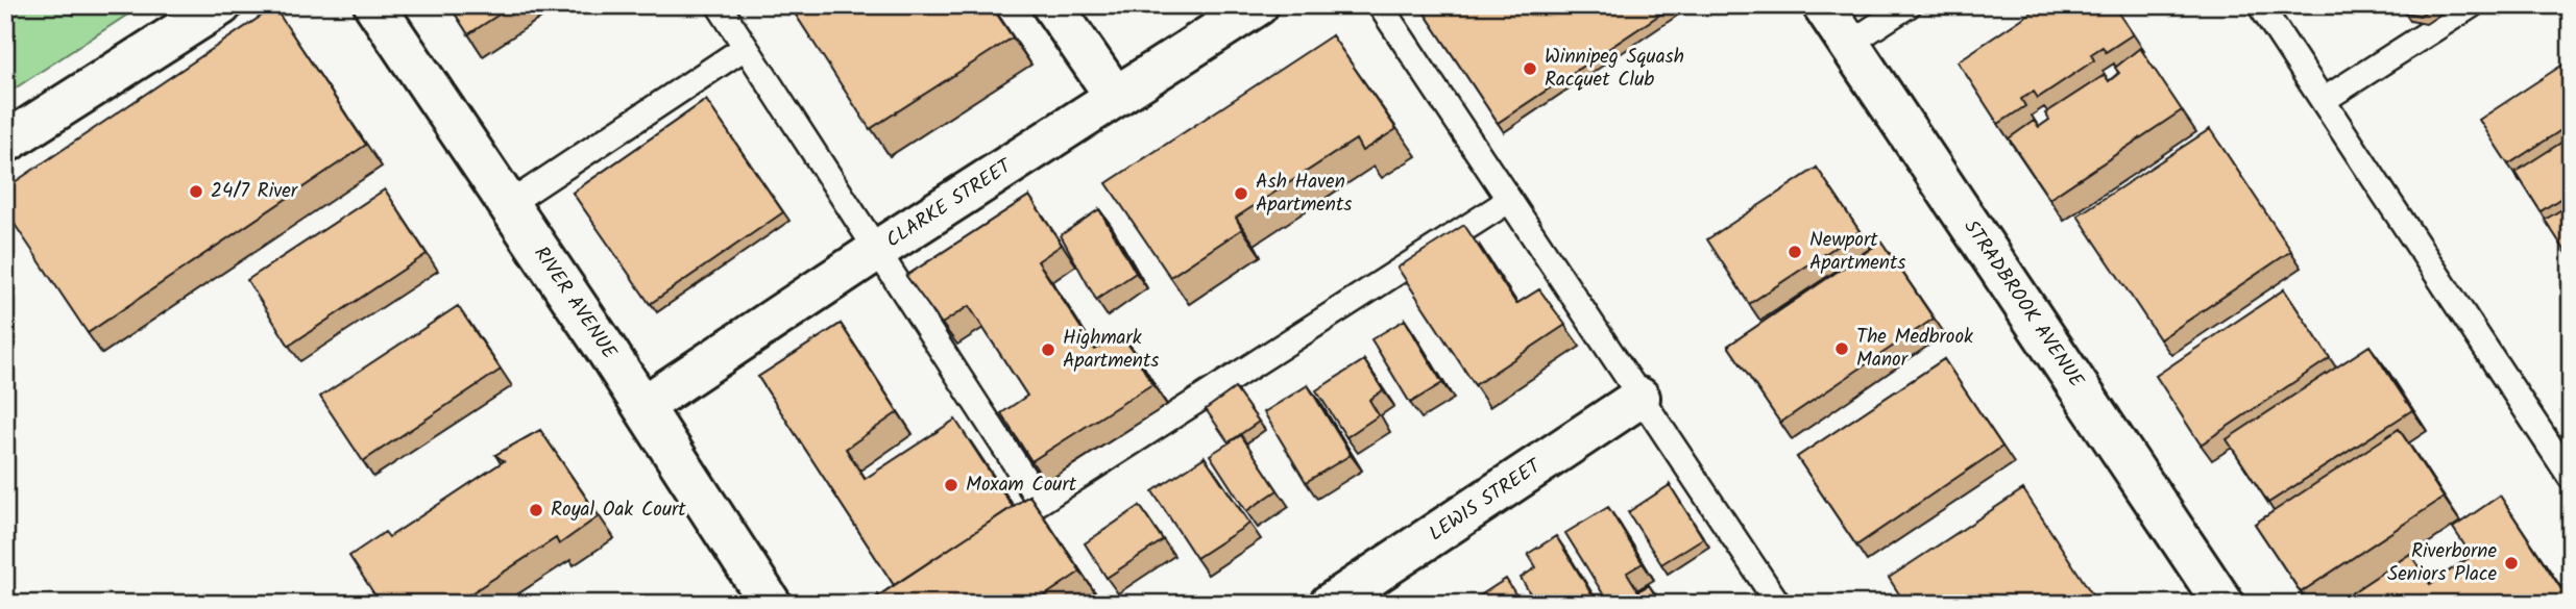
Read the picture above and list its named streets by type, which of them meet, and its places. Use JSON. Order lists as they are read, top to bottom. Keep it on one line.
{"streets":{"street":["CLARKE STREET","RIVER AVENUE","STRADBROOK AVENUE","LEWIS STREET"]},"crossings":[["CLARKE STREET","RIVER AVENUE"]],"places":["Winnipeg Squash Racquet Club","24/7 River","Ash Haven Apartments","Newport Apartments","The Medbrook Manor","Highmark Apartments","Moxam Court","Royal Oak Court","Riverborne Seniors Place"]}
